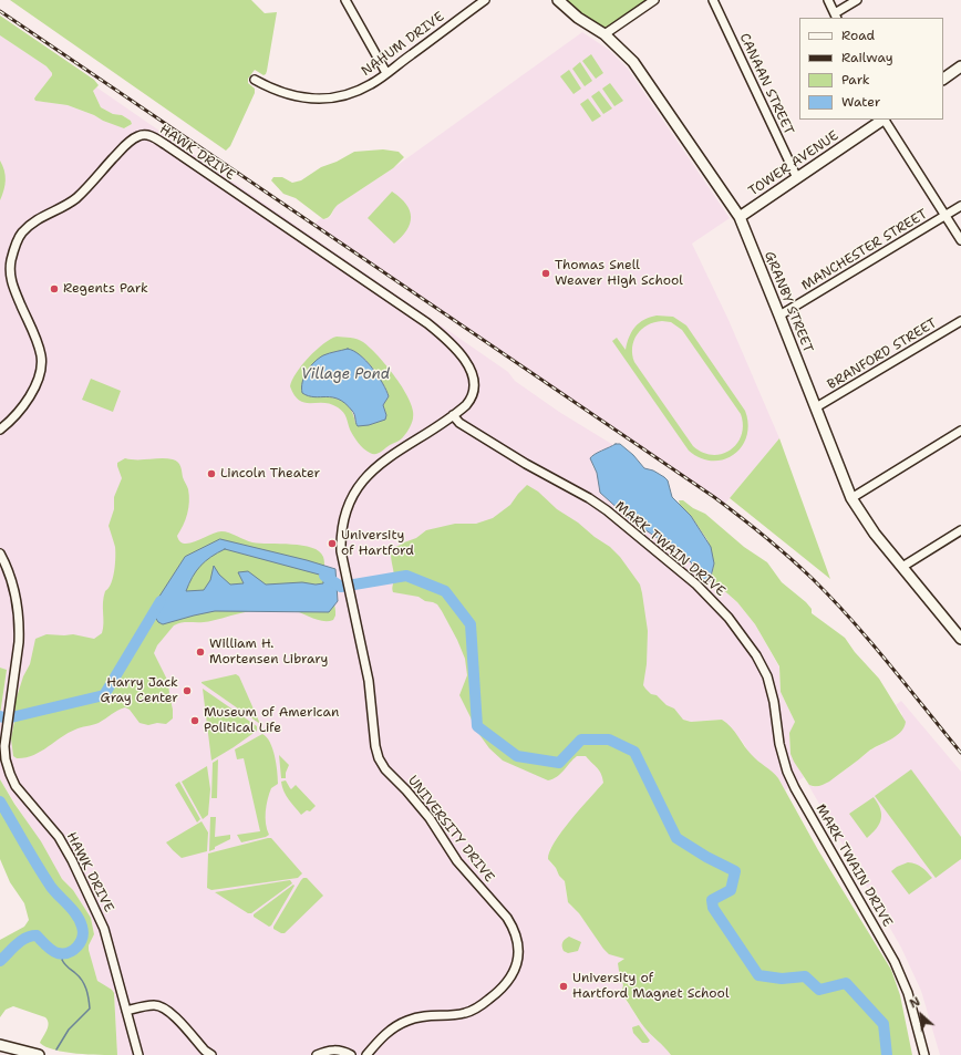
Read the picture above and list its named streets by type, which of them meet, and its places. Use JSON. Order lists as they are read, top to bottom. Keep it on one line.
{"streets":{"main road":["TOWER AVENUE","GRANBY STREET"],"street":["NAHUM DRIVE","CANAAN STREET","HAWK DRIVE","MANCHESTER STREET","BRANFORD STREET","MARK TWAIN DRIVE","UNIVERSITY DRIVE"]},"crossings":[["CANAAN STREET","TOWER AVENUE"],["HAWK DRIVE","MARK TWAIN DRIVE"],["HAWK DRIVE","UNIVERSITY DRIVE"],["TOWER AVENUE","GRANBY STREET"],["MANCHESTER STREET","GRANBY STREET"],["GRANBY STREET","BRANFORD STREET"],["MARK TWAIN DRIVE","UNIVERSITY DRIVE"]],"water":["Village Pond"],"places":["Thomas Snell Weaver High School","Regents Park","Lincoln Theater","University of Hartford","William H. Mortensen Library","Harry Jack Gray Center","Museum of American Political Life","University of Hartford Magnet School"],"legend":["Road","Railway","Park","Water"],"north":"top left"}
